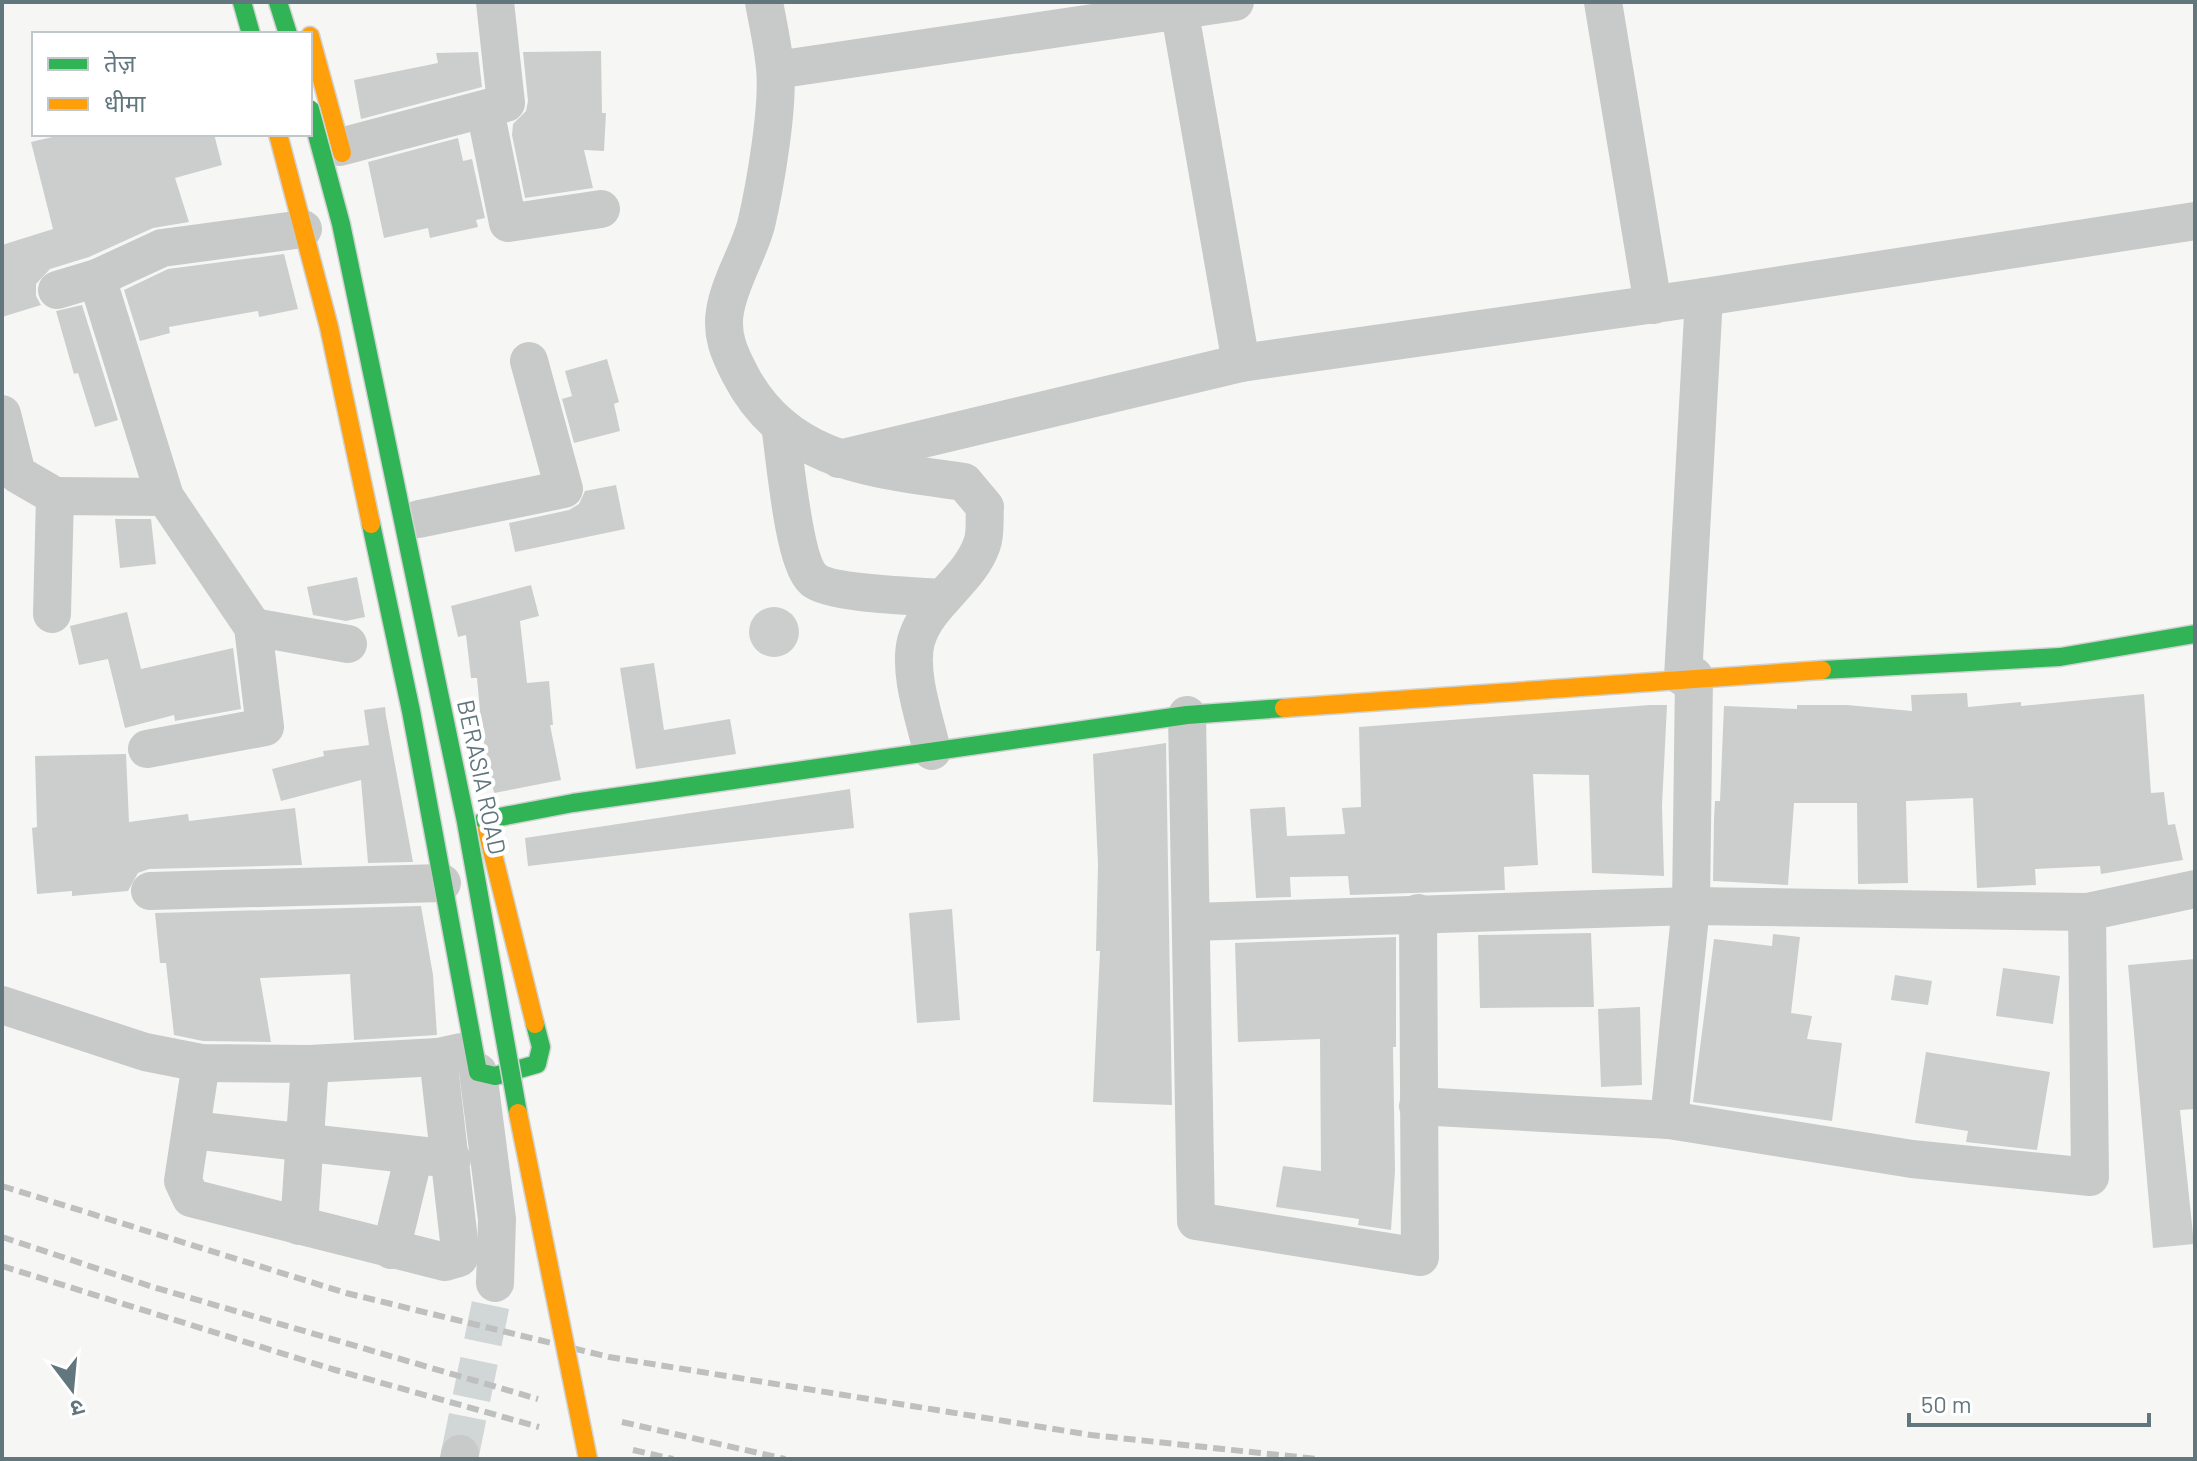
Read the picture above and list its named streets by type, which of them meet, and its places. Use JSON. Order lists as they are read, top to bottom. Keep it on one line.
{"streets":{"street":["BERASIA ROAD"]},"legend":["तेज़","धीमा"],"scale_bar":"50 m","north":"bottom"}
